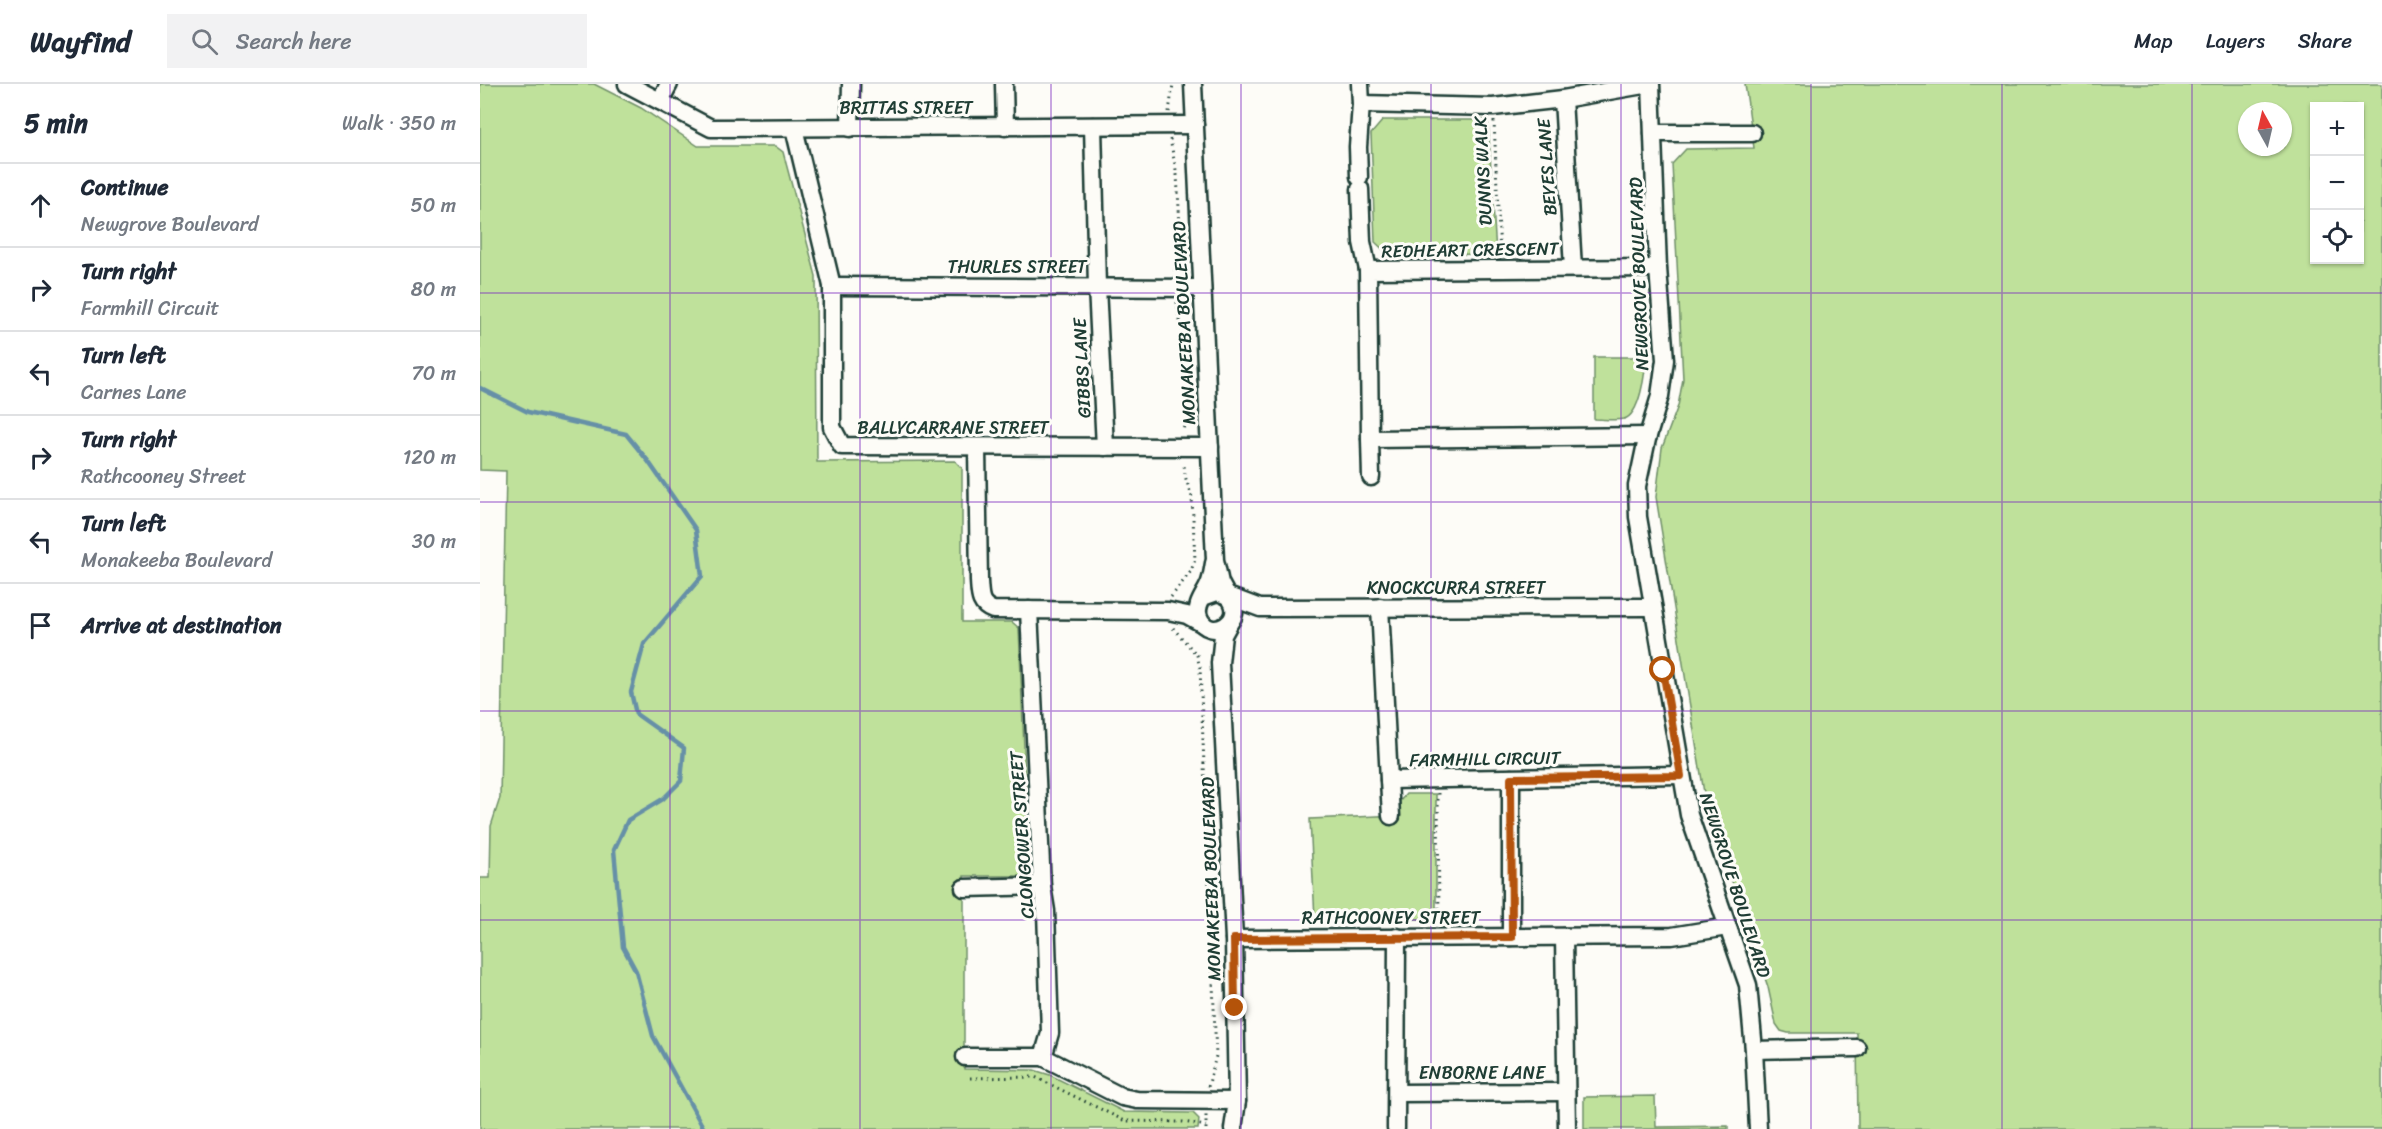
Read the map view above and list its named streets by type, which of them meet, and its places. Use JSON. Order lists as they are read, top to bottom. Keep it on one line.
{"streets":{"street":["BRITTAS STREET","BEYES LANE","REDHEART CRESCENT","THURLES STREET","NEWGROVE BOULEVARD","MONAKEEBA BOULEVARD","GIBBS LANE","BALLYCARRANE STREET","KNOCKCURRA STREET","FARMHILL CIRCUIT","CLONGOWER STREET","RATHCOONEY STREET","ENBORNE LANE"],"path":["DUNNS WALK"]},"crossings":[["BRITTAS STREET","MONAKEEBA BOULEVARD"],["BRITTAS STREET","GIBBS LANE"],["BRITTAS STREET","BALLYCARRANE STREET"],["BEYES LANE","REDHEART CRESCENT"],["DUNNS WALK","REDHEART CRESCENT"],["REDHEART CRESCENT","NEWGROVE BOULEVARD"],["THURLES STREET","MONAKEEBA BOULEVARD"],["THURLES STREET","GIBBS LANE"],["THURLES STREET","BALLYCARRANE STREET"],["NEWGROVE BOULEVARD","KNOCKCURRA STREET"],["NEWGROVE BOULEVARD","FARMHILL CIRCUIT"],["NEWGROVE BOULEVARD","RATHCOONEY STREET"],["MONAKEEBA BOULEVARD","BALLYCARRANE STREET"],["MONAKEEBA BOULEVARD","KNOCKCURRA STREET"],["MONAKEEBA BOULEVARD","RATHCOONEY STREET"],["GIBBS LANE","BALLYCARRANE STREET"],["KNOCKCURRA STREET","FARMHILL CIRCUIT"]],"north":"top","page":{"header":"Wayfind","search":"Search here","nav":["Map","Layers","Share"],"heading":["5 min","Walk · 350 m"],"map_buttons":["+","−"],"list":[["Continue","Newgrove Boulevard","50 m"],["Turn right","Farmhill Circuit","80 m"],["Turn left","Carnes Lane","70 m"],["Turn right","Rathcooney Street","120 m"],["Turn left","Monakeeba Boulevard","30 m"],"Arrive at destination"]}}
